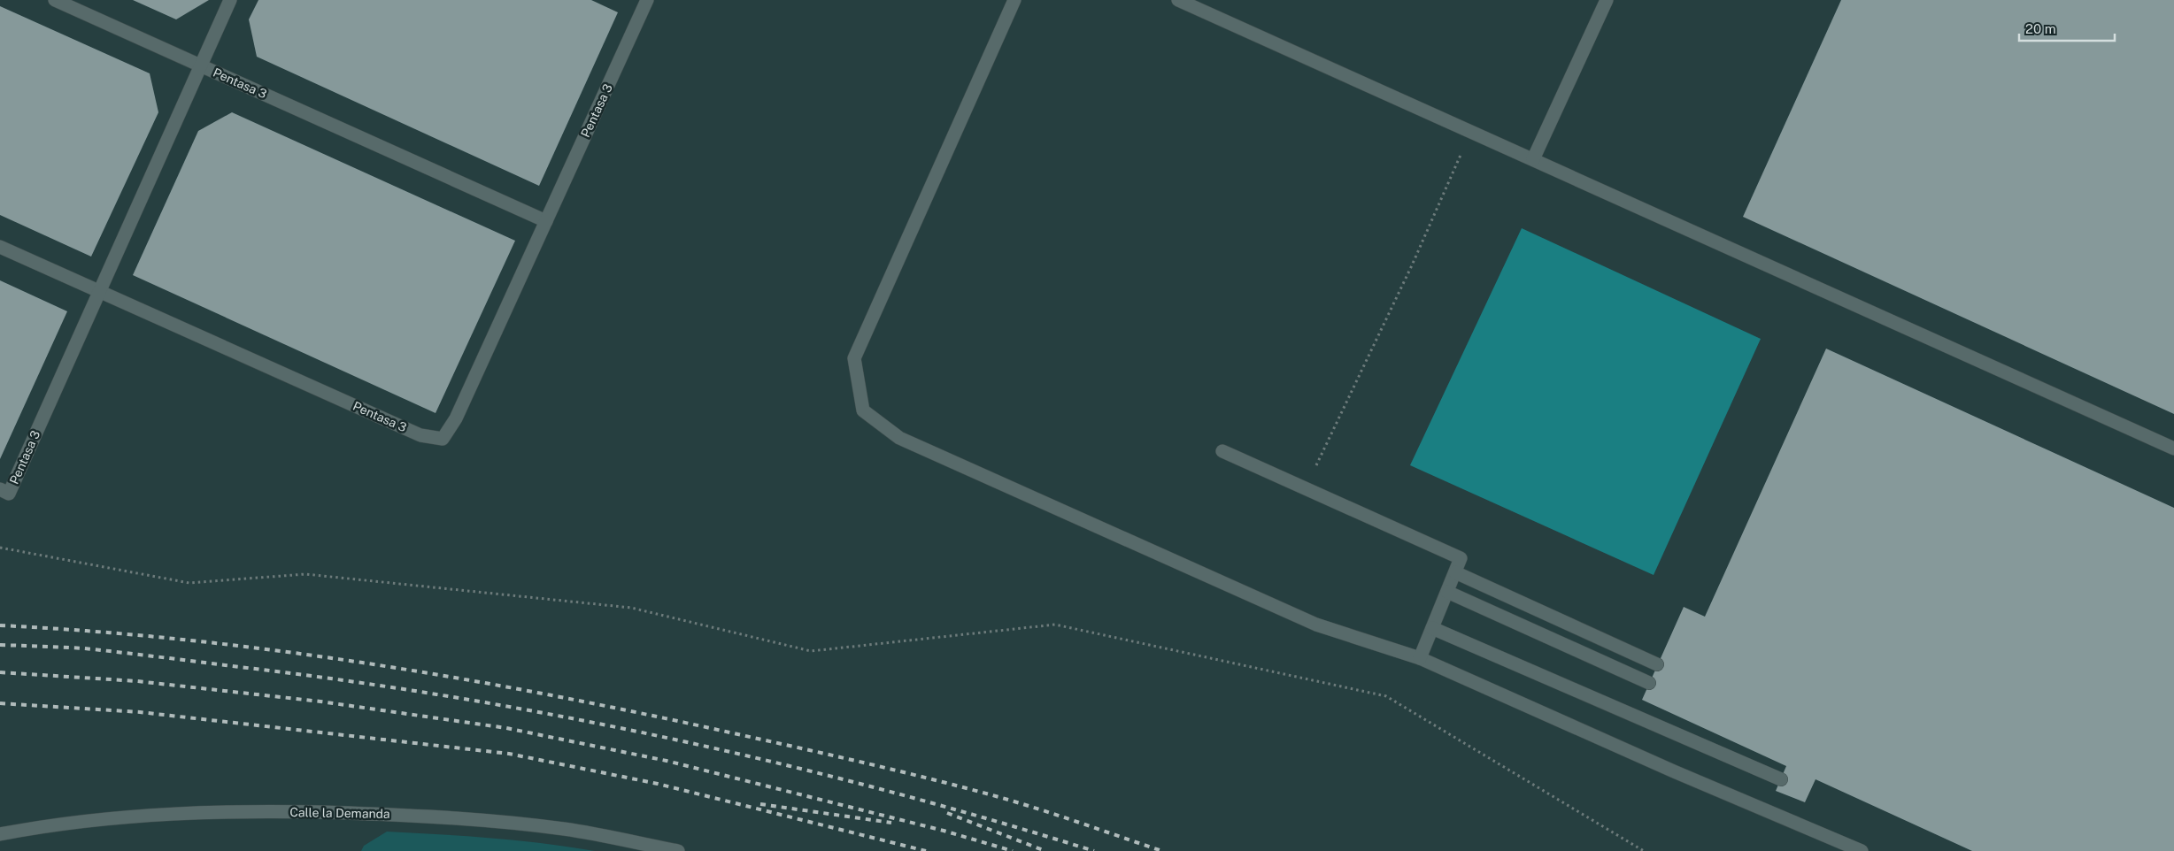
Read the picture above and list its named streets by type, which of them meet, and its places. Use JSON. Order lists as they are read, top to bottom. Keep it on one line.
{"streets":{"street":["Pentasa 3","Calle la Demanda"]},"scale_bar":"20 m"}
